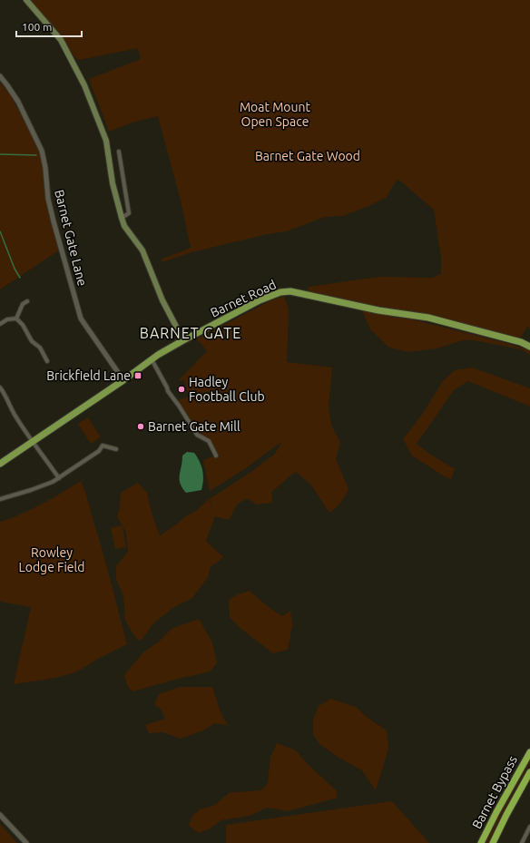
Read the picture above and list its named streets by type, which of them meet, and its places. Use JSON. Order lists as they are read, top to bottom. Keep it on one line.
{"streets":{"highway":["Barnet Bypass"],"main road":["Barnet Road"],"street":["Barnet Gate Lane"]},"crossings":[["Barnet Gate Lane","Barnet Road"]],"districts":["BARNET GATE"],"parks":["Moat Mount Open Space","Barnet Gate Wood","Rowley Lodge Field"],"places":{"transit":["Brickfield Lane"],"other":["Hadley Football Club","Barnet Gate Mill"]},"scale_bar":"100 m"}
